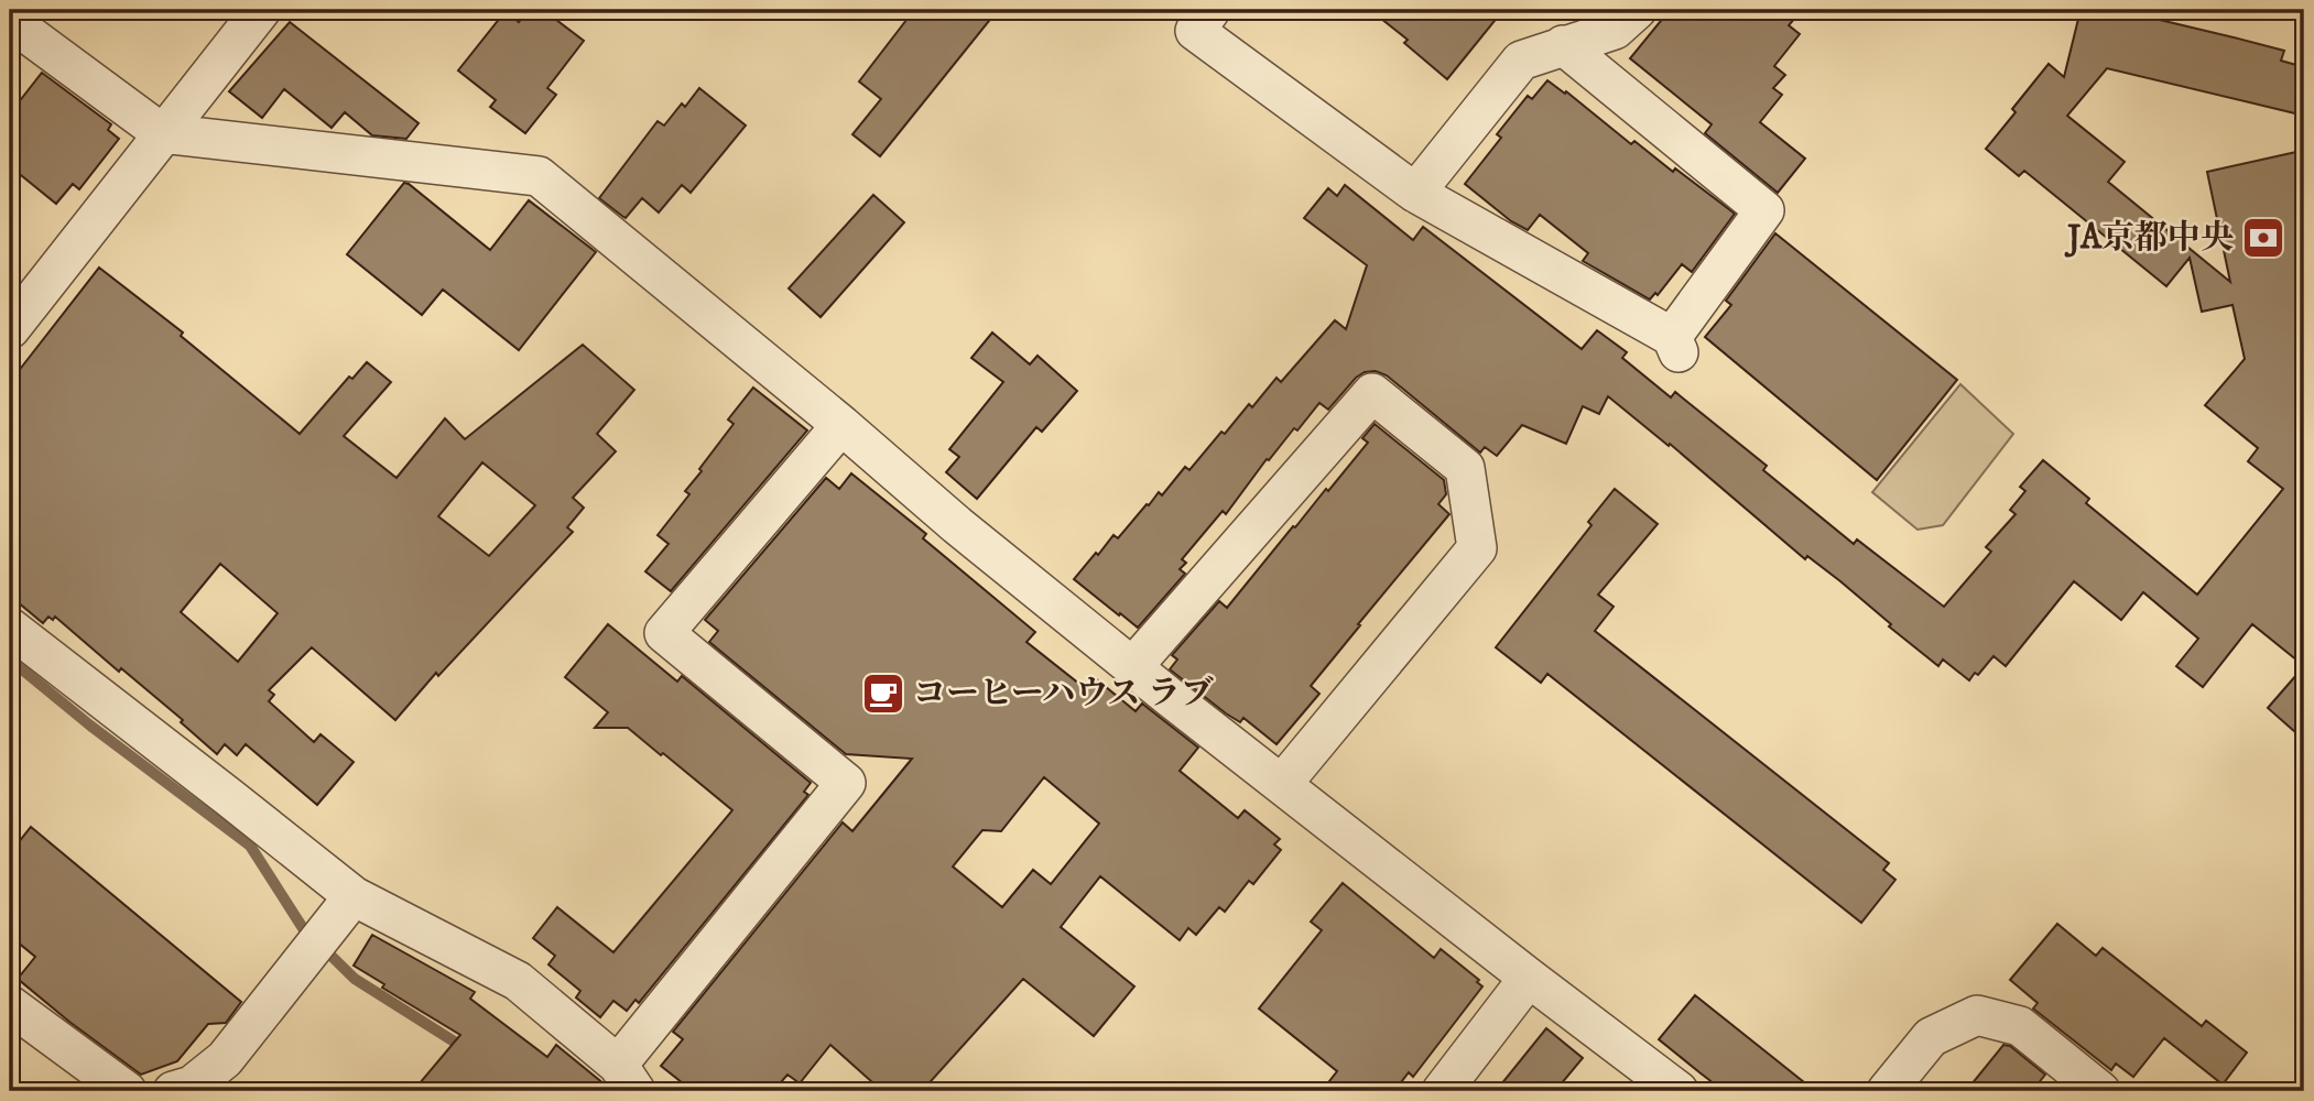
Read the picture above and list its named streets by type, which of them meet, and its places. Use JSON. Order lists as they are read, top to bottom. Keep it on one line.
{"places":{"bank":["JA京都中央"],"cafe":["コーヒーハウス ラブ"]}}
